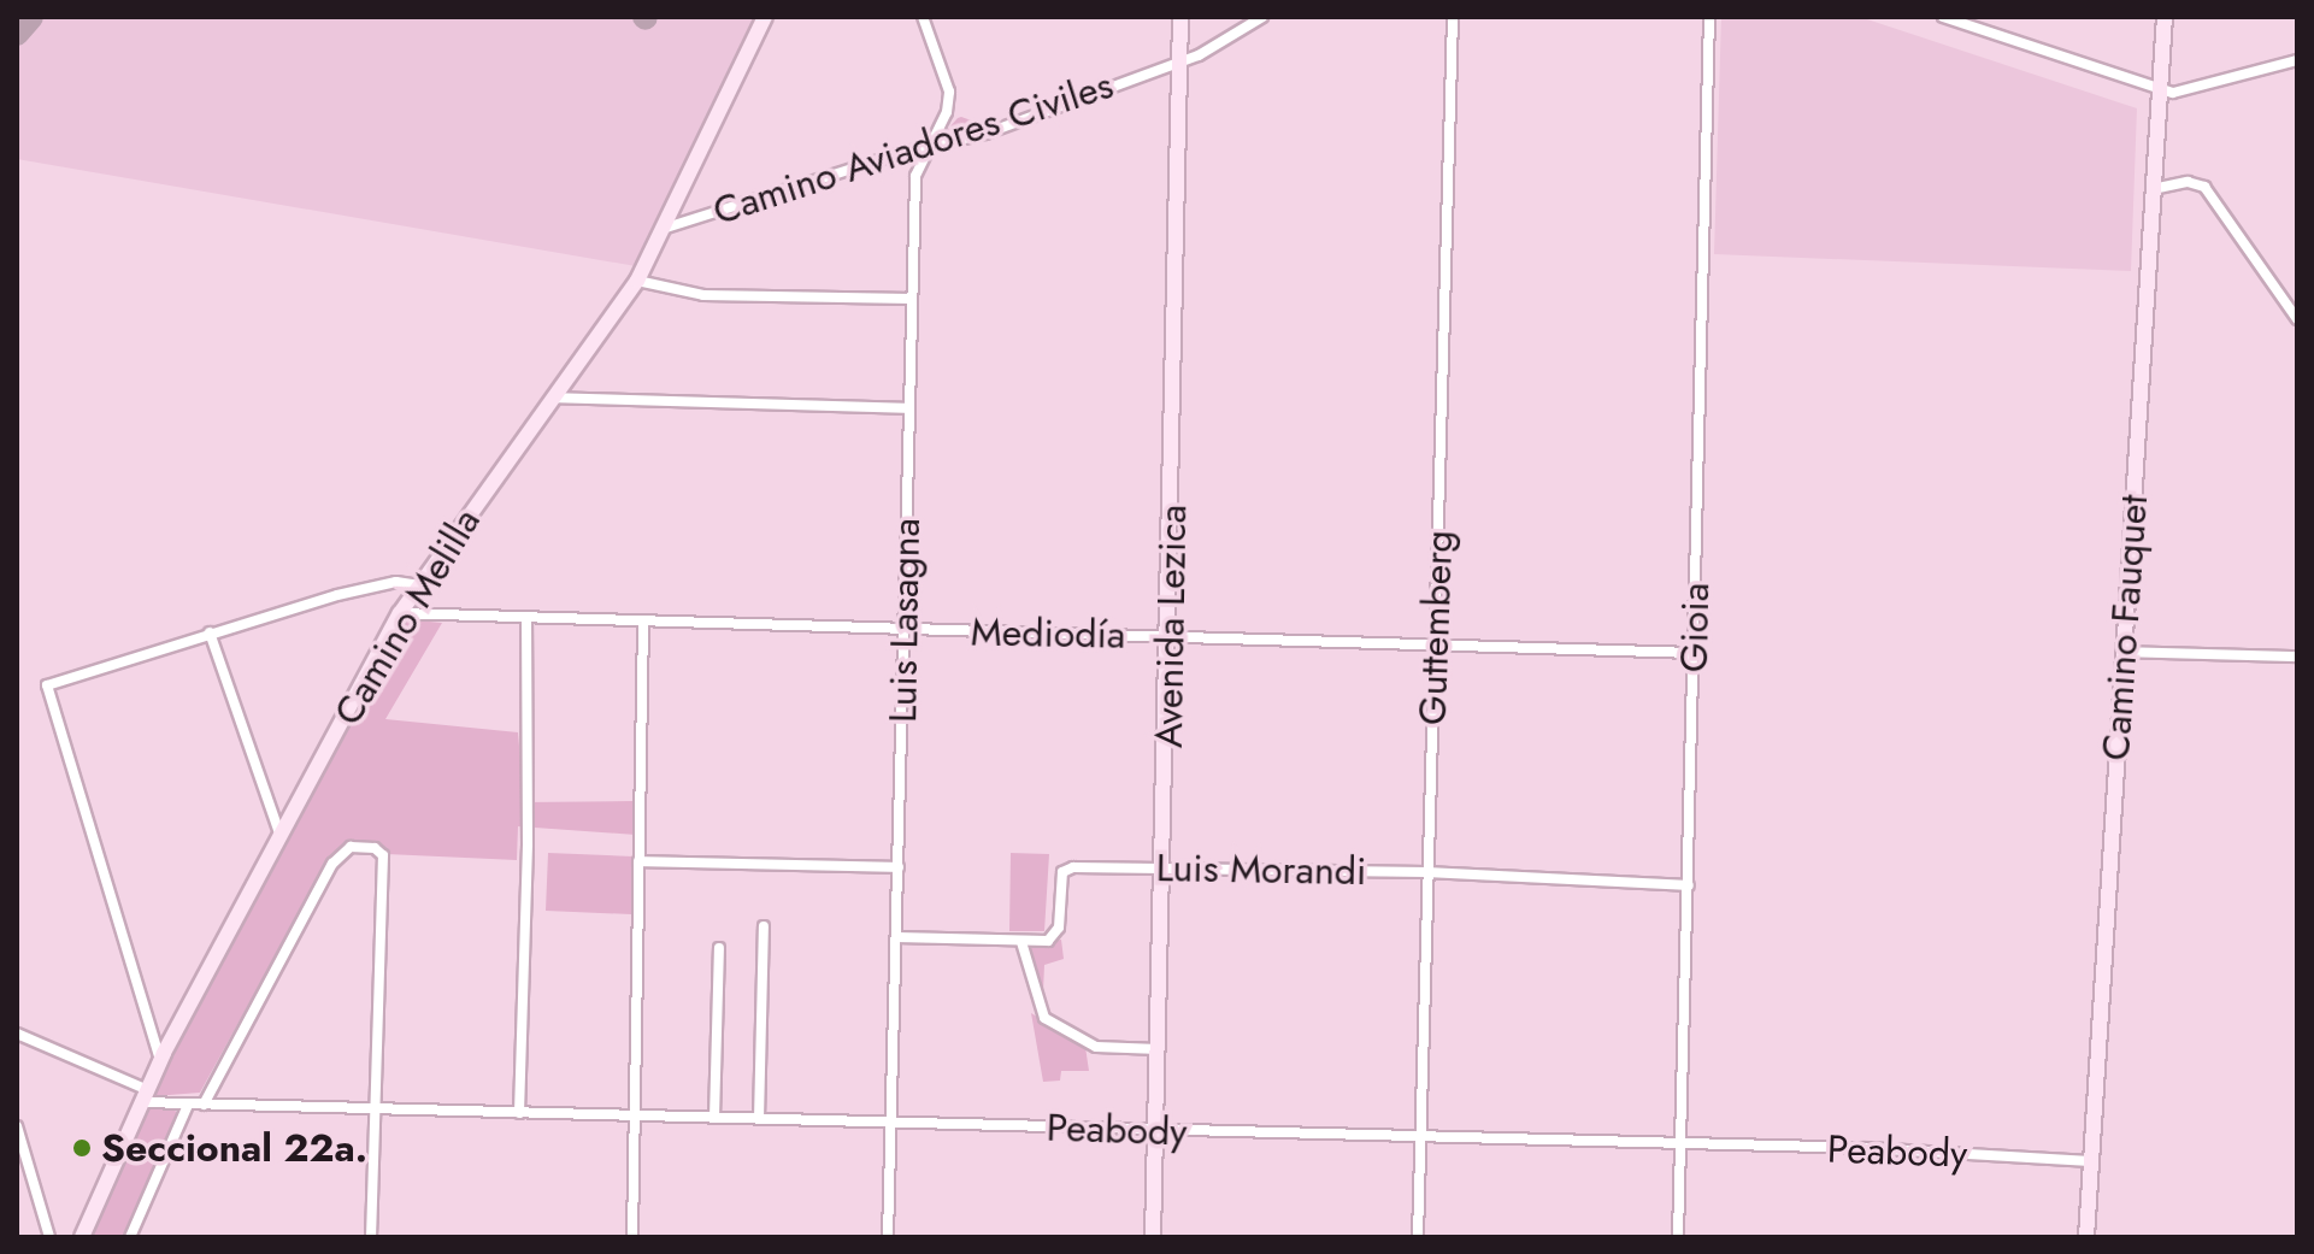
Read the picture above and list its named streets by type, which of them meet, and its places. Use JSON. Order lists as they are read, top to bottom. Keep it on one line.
{"streets":{"street":["Camino Aviadores Civiles","Camino Melilla","Luis Lasagna","Avenida Lezica","Guttemberg","Gioia","Camino Fauquet","Mediodía","Luis Morandi","Peabody"]},"crossings":[["Camino Aviadores Civiles","Camino Melilla"],["Camino Aviadores Civiles","Luis Lasagna"],["Camino Aviadores Civiles","Avenida Lezica"],["Camino Melilla","Mediodía"],["Camino Melilla","Peabody"],["Luis Lasagna","Mediodía"],["Luis Lasagna","Luis Morandi"],["Luis Lasagna","Peabody"],["Avenida Lezica","Mediodía"],["Avenida Lezica","Luis Morandi"],["Avenida Lezica","Peabody"],["Guttemberg","Mediodía"],["Guttemberg","Luis Morandi"],["Guttemberg","Peabody"],["Gioia","Mediodía"],["Gioia","Luis Morandi"],["Gioia","Peabody"],["Camino Fauquet","Peabody"]],"places":["Seccional 22a."]}
